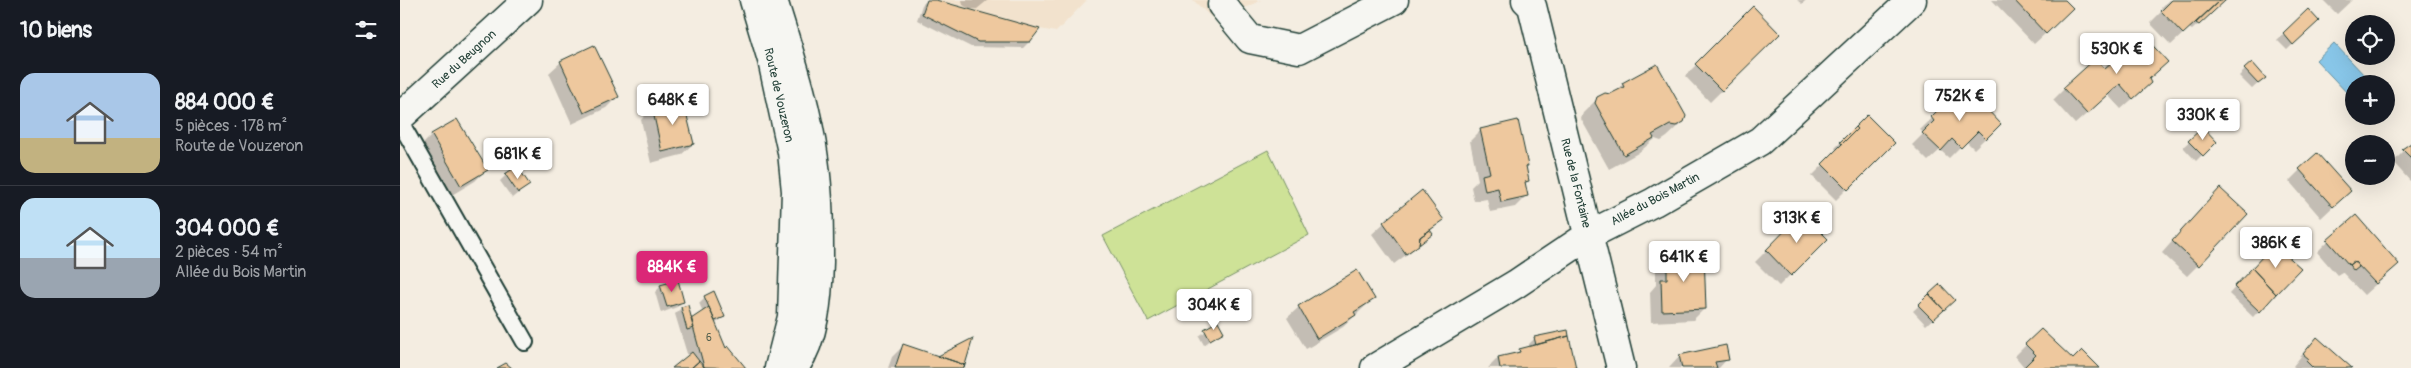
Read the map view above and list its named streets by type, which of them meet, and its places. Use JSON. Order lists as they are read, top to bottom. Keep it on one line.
{"streets":{"street":["Rue du Beugnon","Route de Vouzeron","Rue de la Fontaine","Allée du Bois Martin"]},"crossings":[["Rue de la Fontaine","Allée du Bois Martin"]],"house_numbers":["6"],"page":{"heading":"10 biens","map_buttons":["+","−"],"price":["530K €","752K €","648K €","330K €","681K €","313K €","386K €","641K €","884K €","304K €"],"list":[{"name":"884 000 €","note":"5 pièces · 178 m² · Route de Vouzeron"},{"name":"304 000 €","note":"2 pièces · 54 m² · Allée du Bois Martin"}]}}
